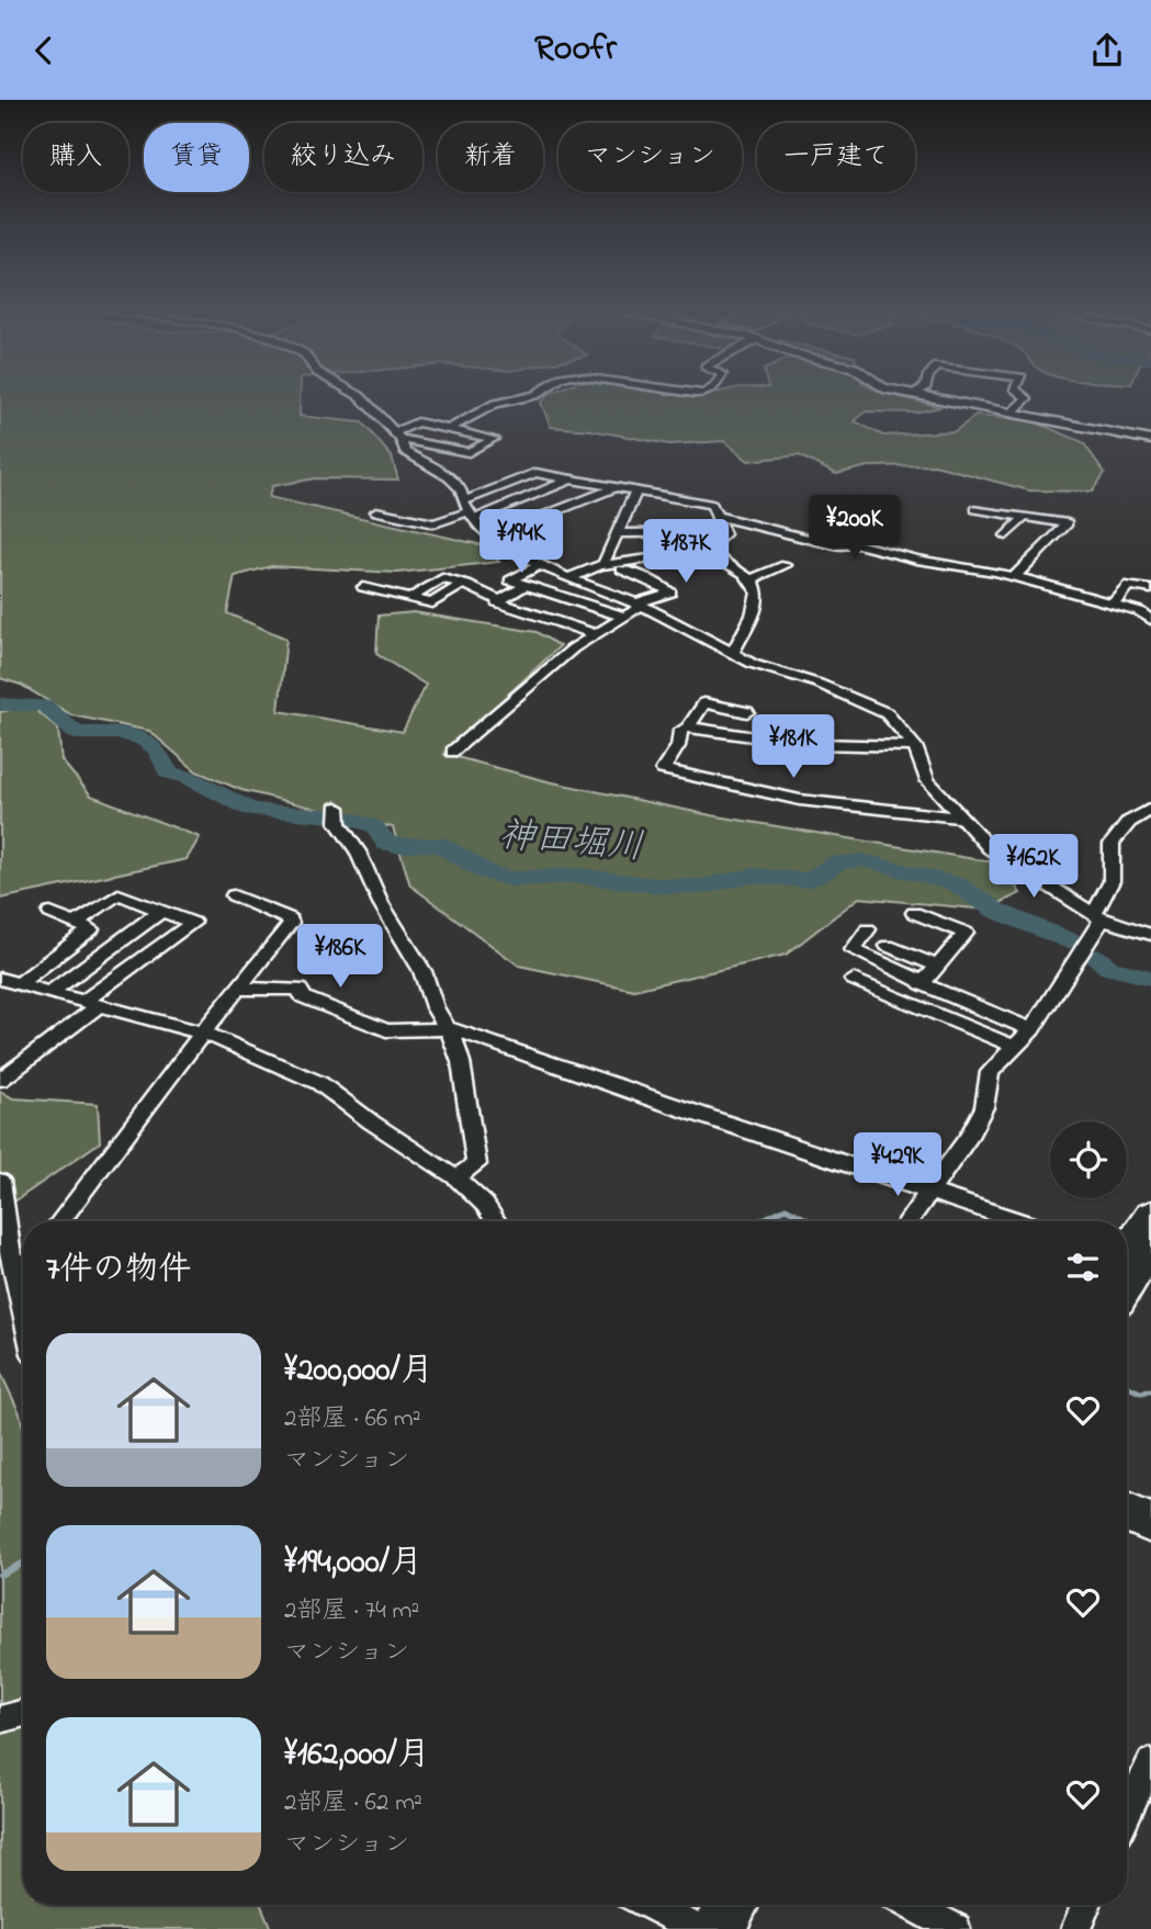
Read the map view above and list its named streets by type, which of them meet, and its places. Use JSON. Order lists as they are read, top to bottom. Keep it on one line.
{"water":["神田堀川"],"page":{"header":"Roofr","chip":["購入","賃貸","絞り込み","新着","マンション","一戸建て"],"price":["¥200K","¥194K","¥187K","¥181K","¥162K","¥186K","¥429K"],"heading":"7件の物件","list":[{"name":"¥200,000/月","note":"2部屋 · 66 m² · マンション"},{"name":"¥194,000/月","note":"2部屋 · 74 m² · マンション"},{"name":"¥162,000/月","note":"2部屋 · 62 m² · マンション"}]}}
